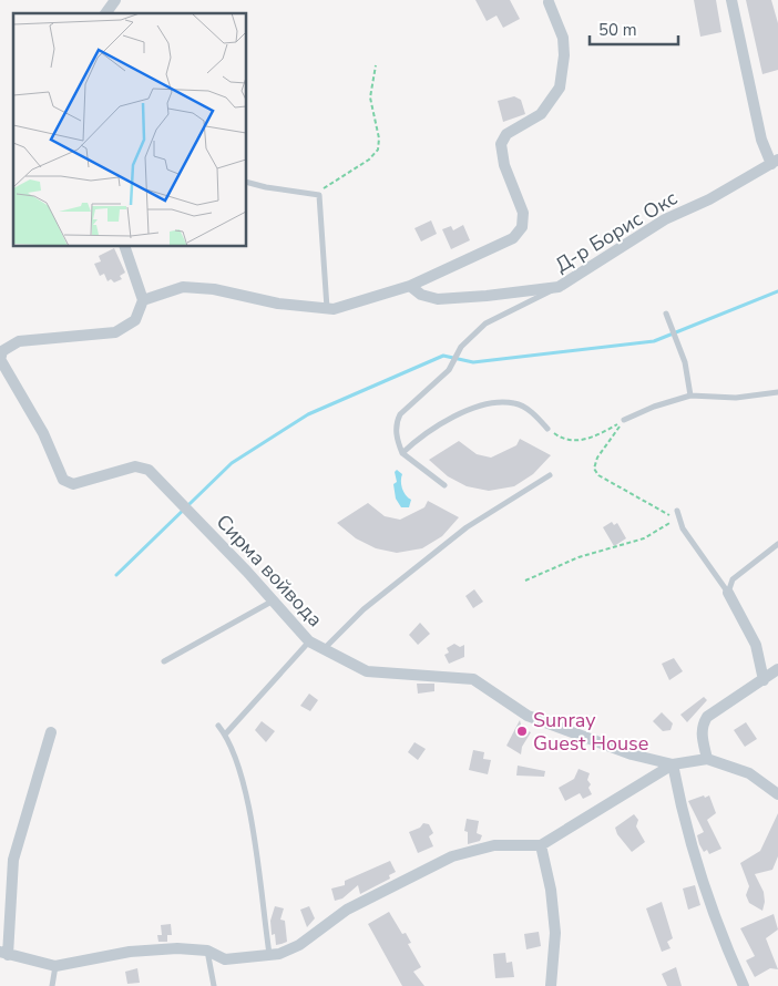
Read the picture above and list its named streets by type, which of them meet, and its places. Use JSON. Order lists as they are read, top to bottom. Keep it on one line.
{"streets":{"street":["Д-р Борис Окс","Сирма войвода"]},"places":["Sunray Guest House"],"scale_bar":"50 m"}
